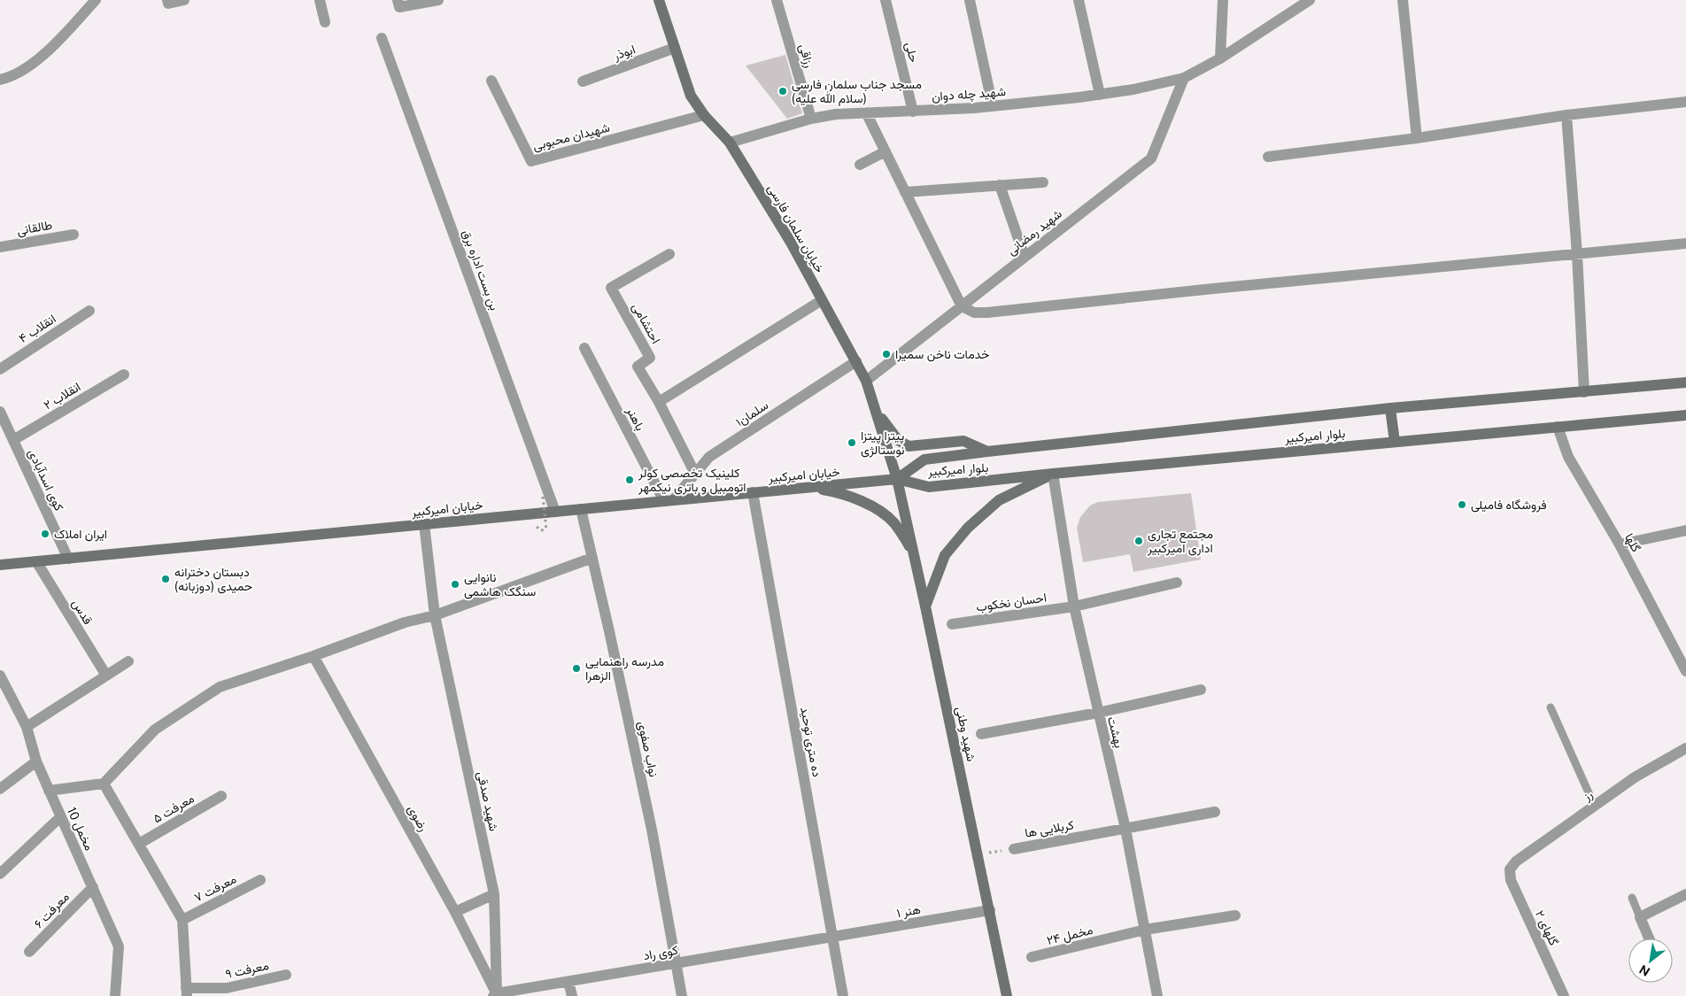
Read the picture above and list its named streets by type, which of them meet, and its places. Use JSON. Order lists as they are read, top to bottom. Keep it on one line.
{"streets":{"main road":["خیابان سلمان فارسی","بلوار امیرکبیر","خیابان امیرکبیر","شهید وطنی"],"street":["ابوذر","حلی","رزاقی","شهید چله دوان","شهیدان محبوبی","طالقانی","شهید رمضانی","بن بست اداره برق","احتشامی","انقلاب ۴","انقلاب ۲","سلمان۱","باهنر","کوی اسدآبادی","گلها","احسان نخکوب","قدس","بهشت","ده متری توحید","نواب صفوی","رز","شهید صدقی","معرفت ۵","رضوی","مخمل 10","کربلایی ها","معرفت ۷","معرفت ۶","هنر ۱","گلهای ۲","مخمل ۲۴","کوی راد","معرفت ۹"]},"crossings":[["ابوذر","خیابان سلمان فارسی"],["حلی","شهید چله دوان"],["رزاقی","شهید چله دوان"],["شهید چله دوان","خیابان سلمان فارسی"],["شهید چله دوان","شهید رمضانی"],["شهیدان محبوبی","خیابان سلمان فارسی"],["خیابان سلمان فارسی","شهید رمضانی"],["خیابان سلمان فارسی","سلمان۱"],["خیابان سلمان فارسی","بلوار امیرکبیر"],["خیابان سلمان فارسی","خیابان امیرکبیر"],["خیابان سلمان فارسی","شهید وطنی"],["بن بست اداره برق","خیابان امیرکبیر"],["احتشامی","سلمان۱"],["انقلاب ۲","کوی اسدآبادی"],["سلمان۱","باهنر"],["سلمان۱","خیابان امیرکبیر"],["باهنر","خیابان امیرکبیر"],["بلوار امیرکبیر","خیابان امیرکبیر"],["بلوار امیرکبیر","گلها"],["بلوار امیرکبیر","بهشت"],["بلوار امیرکبیر","شهید وطنی"],["خیابان امیرکبیر","کوی اسدآبادی"],["خیابان امیرکبیر","قدس"],["خیابان امیرکبیر","شهید وطنی"],["خیابان امیرکبیر","ده متری توحید"],["خیابان امیرکبیر","نواب صفوی"],["خیابان امیرکبیر","شهید صدقی"],["احسان نخکوب","بهشت"],["بهشت","کربلایی ها"],["بهشت","مخمل ۲۴"],["شهید وطنی","کربلایی ها"],["شهید وطنی","هنر ۱"],["ده متری توحید","هنر ۱"],["ده متری توحید","کوی راد"],["نواب صفوی","کوی راد"],["رز","گلهای ۲"],["شهید صدقی","رضوی"],["شهید صدقی","کوی راد"],["رضوی","کوی راد"],["مخمل 10","معرفت ۶"],["هنر ۱","کوی راد"]],"places":["مسجد جناب سلمان فارسی (سلام الله علیه)","خدمات ناخن سمیرا","پیتزا پیتزا نوستالژی","کلینیک تخصصی کولر اتومبیل و باتری نیکمهر","فروشگاه فامیلی","ایران املاک","مجتمع تجاری اداری امیرکبیر","دبستان دخترانه حمیدی (دوزبانه)","نانوایی سنگک هاشمی","مدرسه راهنمایی الزهرا"],"north":"bottom left"}
